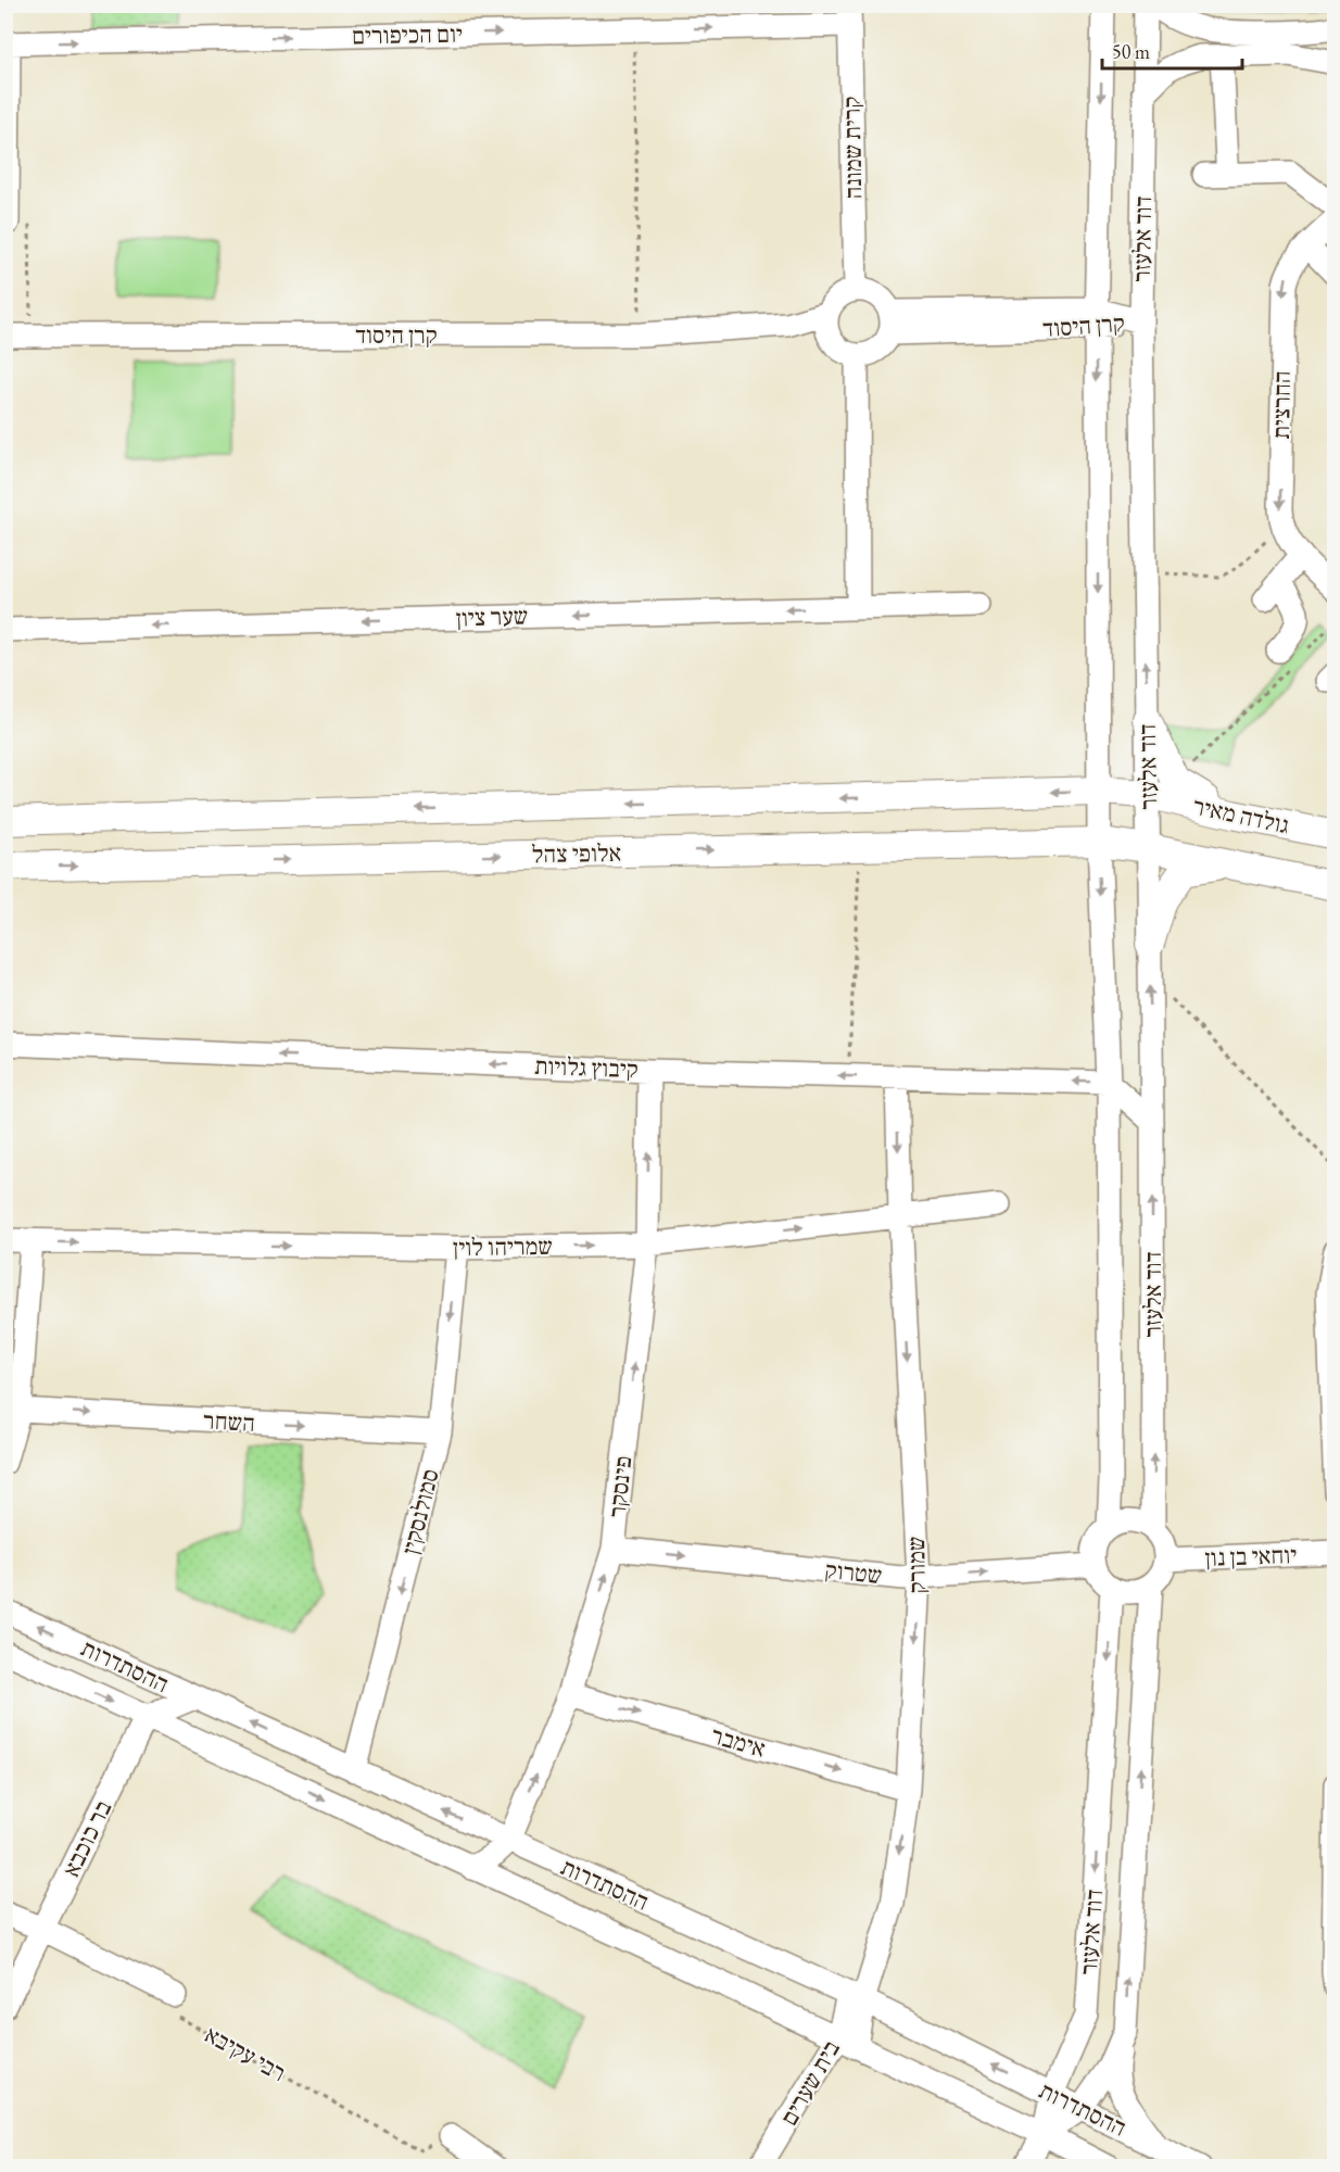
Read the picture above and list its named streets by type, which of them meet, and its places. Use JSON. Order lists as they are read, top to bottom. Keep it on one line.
{"streets":{"main road":["גולדה מאיר","אלופי צהל"],"street":["יום הכיפורים","קרית שמונה","דוד אלעזר","קרן היסוד","החרצית","שער ציון","קיבוץ גלויות","שמריהו לוין","השחר","פינסקר","סמולנסקין","יוחאי בן נון","שמורק","שטרוק","ההסתדרות","אימבר","בר כוכבא","בית שערים"],"path":["רבי עקיבא"]},"crossings":[["יום הכיפורים","קרית שמונה"],["קרית שמונה","קרן היסוד"],["דוד אלעזר","קרן היסוד"],["דוד אלעזר","גולדה מאיר"],["דוד אלעזר","אלופי צהל"],["דוד אלעזר","קיבוץ גלויות"],["דוד אלעזר","יוחאי בן נון"],["דוד אלעזר","שטרוק"],["דוד אלעזר","ההסתדרות"],["גולדה מאיר","אלופי צהל"],["קיבוץ גלויות","פינסקר"],["קיבוץ גלויות","שמורק"],["שמריהו לוין","פינסקר"],["שמריהו לוין","סמולנסקין"],["שמריהו לוין","שמורק"],["השחר","סמולנסקין"],["פינסקר","שטרוק"],["פינסקר","ההסתדרות"],["פינסקר","אימבר"],["סמולנסקין","ההסתדרות"],["יוחאי בן נון","שטרוק"],["שמורק","שטרוק"],["שמורק","ההסתדרות"],["שמורק","אימבר"],["שמורק","בית שערים"],["ההסתדרות","בר כוכבא"],["ההסתדרות","בית שערים"]],"one_way":["יום הכיפורים","החרצית","שער ציון","קיבוץ גלויות","שמריהו לוין","השחר","פינסקר","סמולנסקין","שמורק","שטרוק","אימבר"],"scale_bar":"50 m"}
